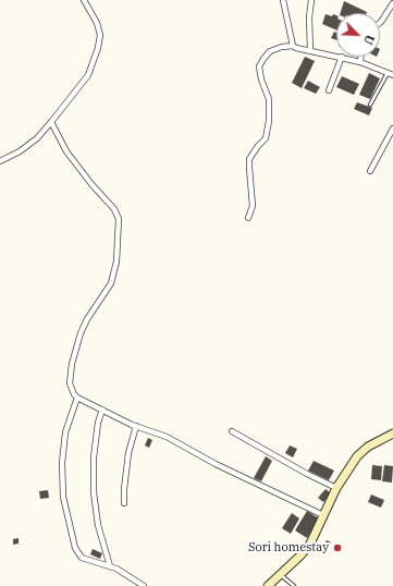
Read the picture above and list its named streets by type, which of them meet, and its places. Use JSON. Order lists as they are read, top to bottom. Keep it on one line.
{"places":["Sori homestay"],"north":"bottom right"}
